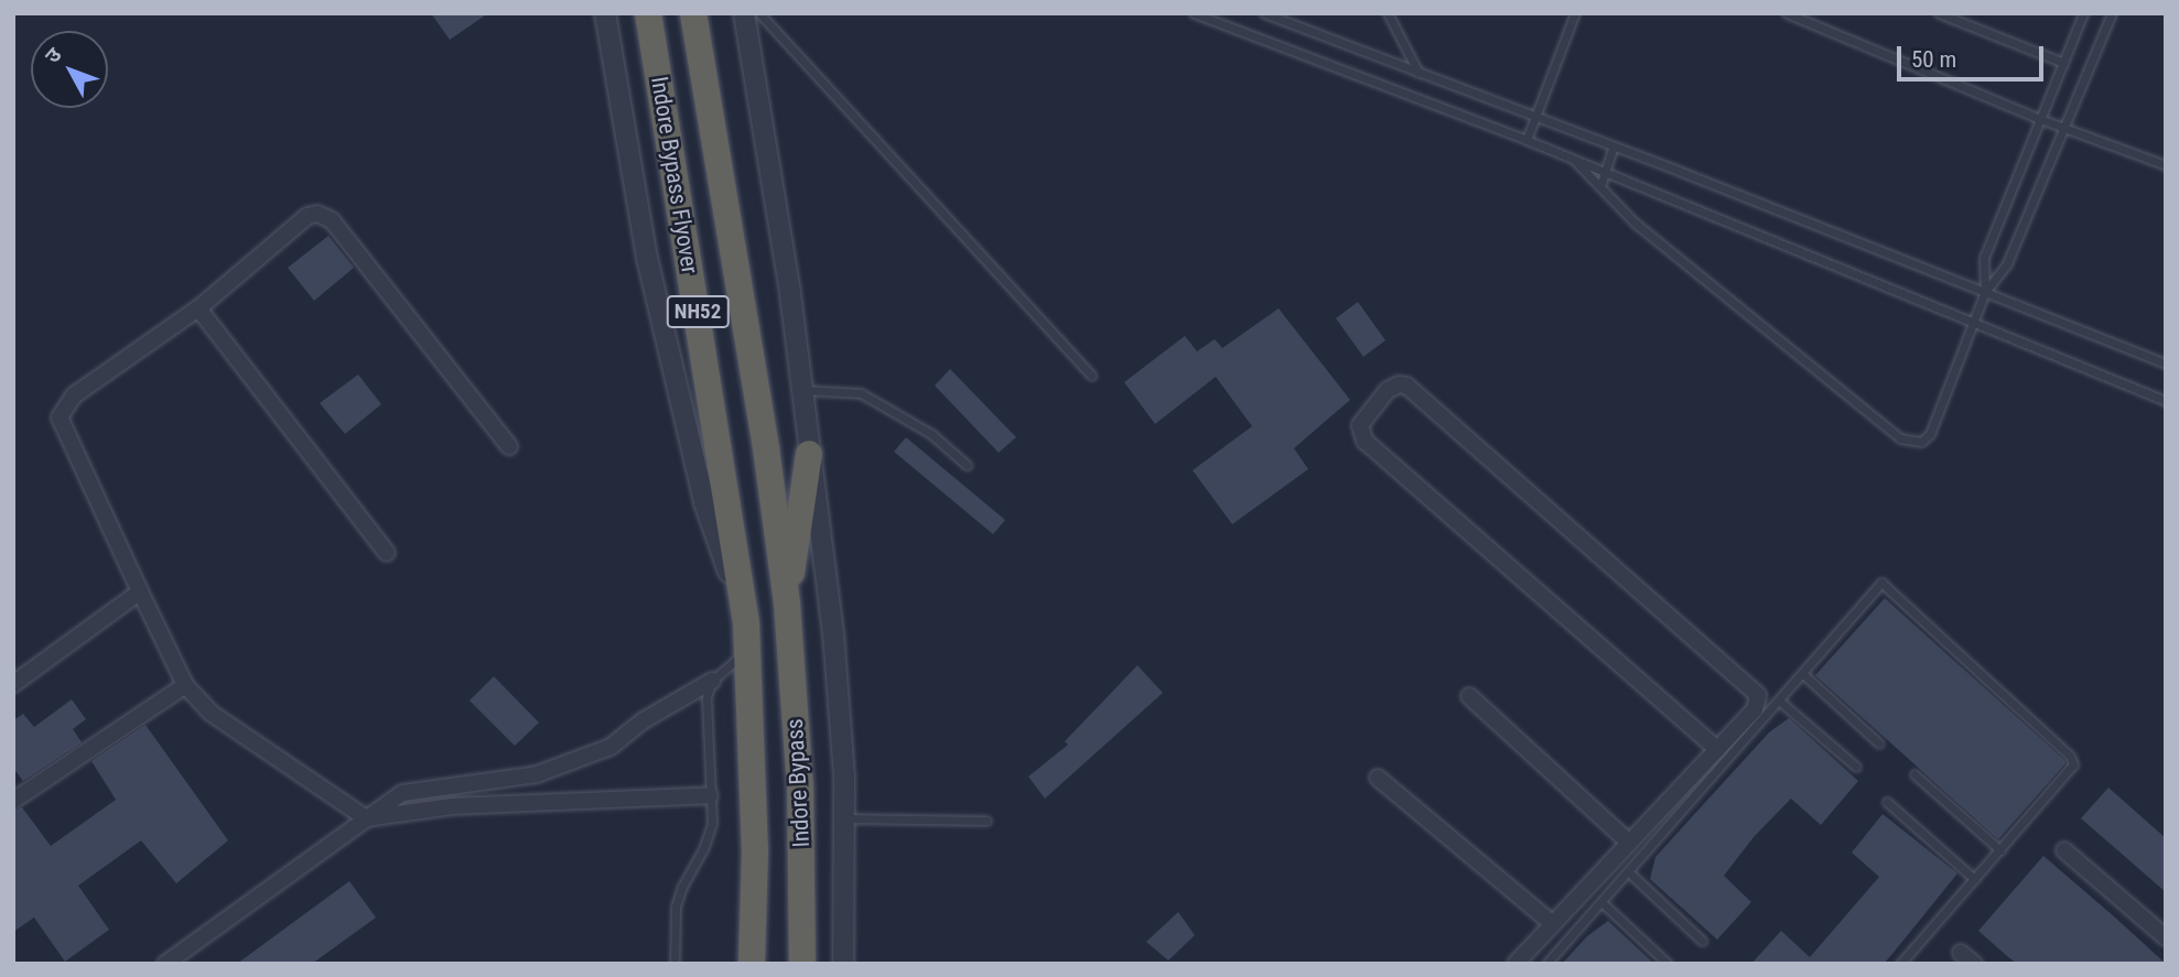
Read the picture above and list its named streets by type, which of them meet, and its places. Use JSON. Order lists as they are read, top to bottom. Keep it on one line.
{"streets":{"highway":["Indore Bypass Flyover","NH52","Indore Bypass"]},"crossings":[["Indore Bypass Flyover","Indore Bypass"]],"scale_bar":"50 m","north":"top left"}
